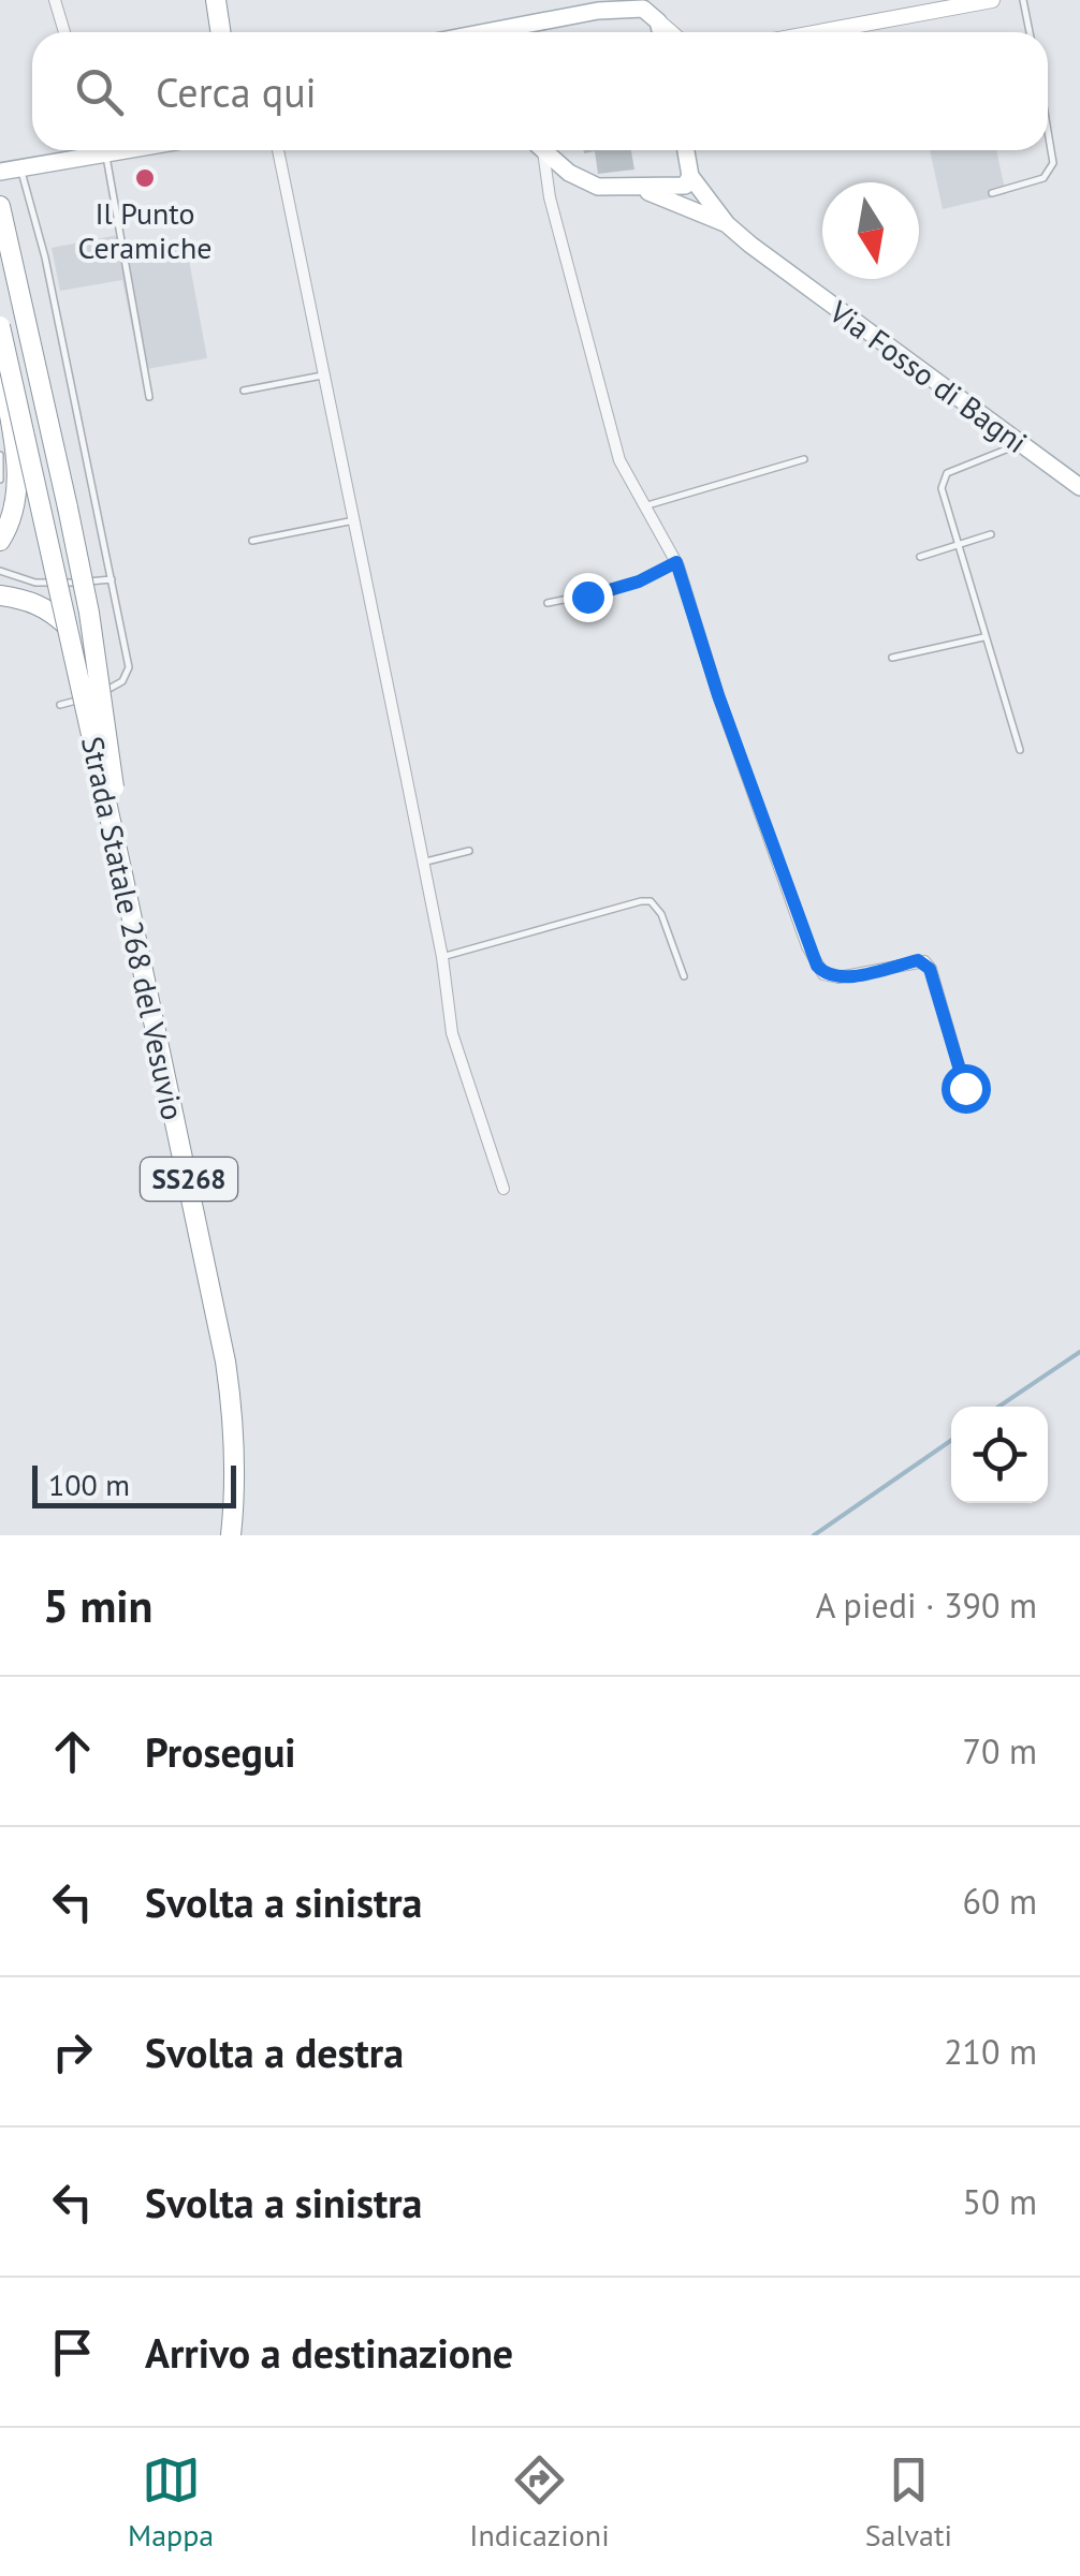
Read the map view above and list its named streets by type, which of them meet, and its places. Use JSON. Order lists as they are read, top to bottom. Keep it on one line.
{"streets":{"highway":["Strada Statale 268 del Vesuvio","SS268"],"main road":["Via Fosso di Bagni"]},"places":["Il Punto Ceramiche"],"scale_bar":"100 m","north":"bottom","page":{"search":"Cerca qui","scale":"100 m","heading":["5 min","A piedi · 390 m"],"list":[["Prosegui","70 m"],["Svolta a sinistra","60 m"],["Svolta a destra","210 m"],["Svolta a sinistra","50 m"],"Arrivo a destinazione"],"nav":["Mappa","Indicazioni","Salvati"]}}
